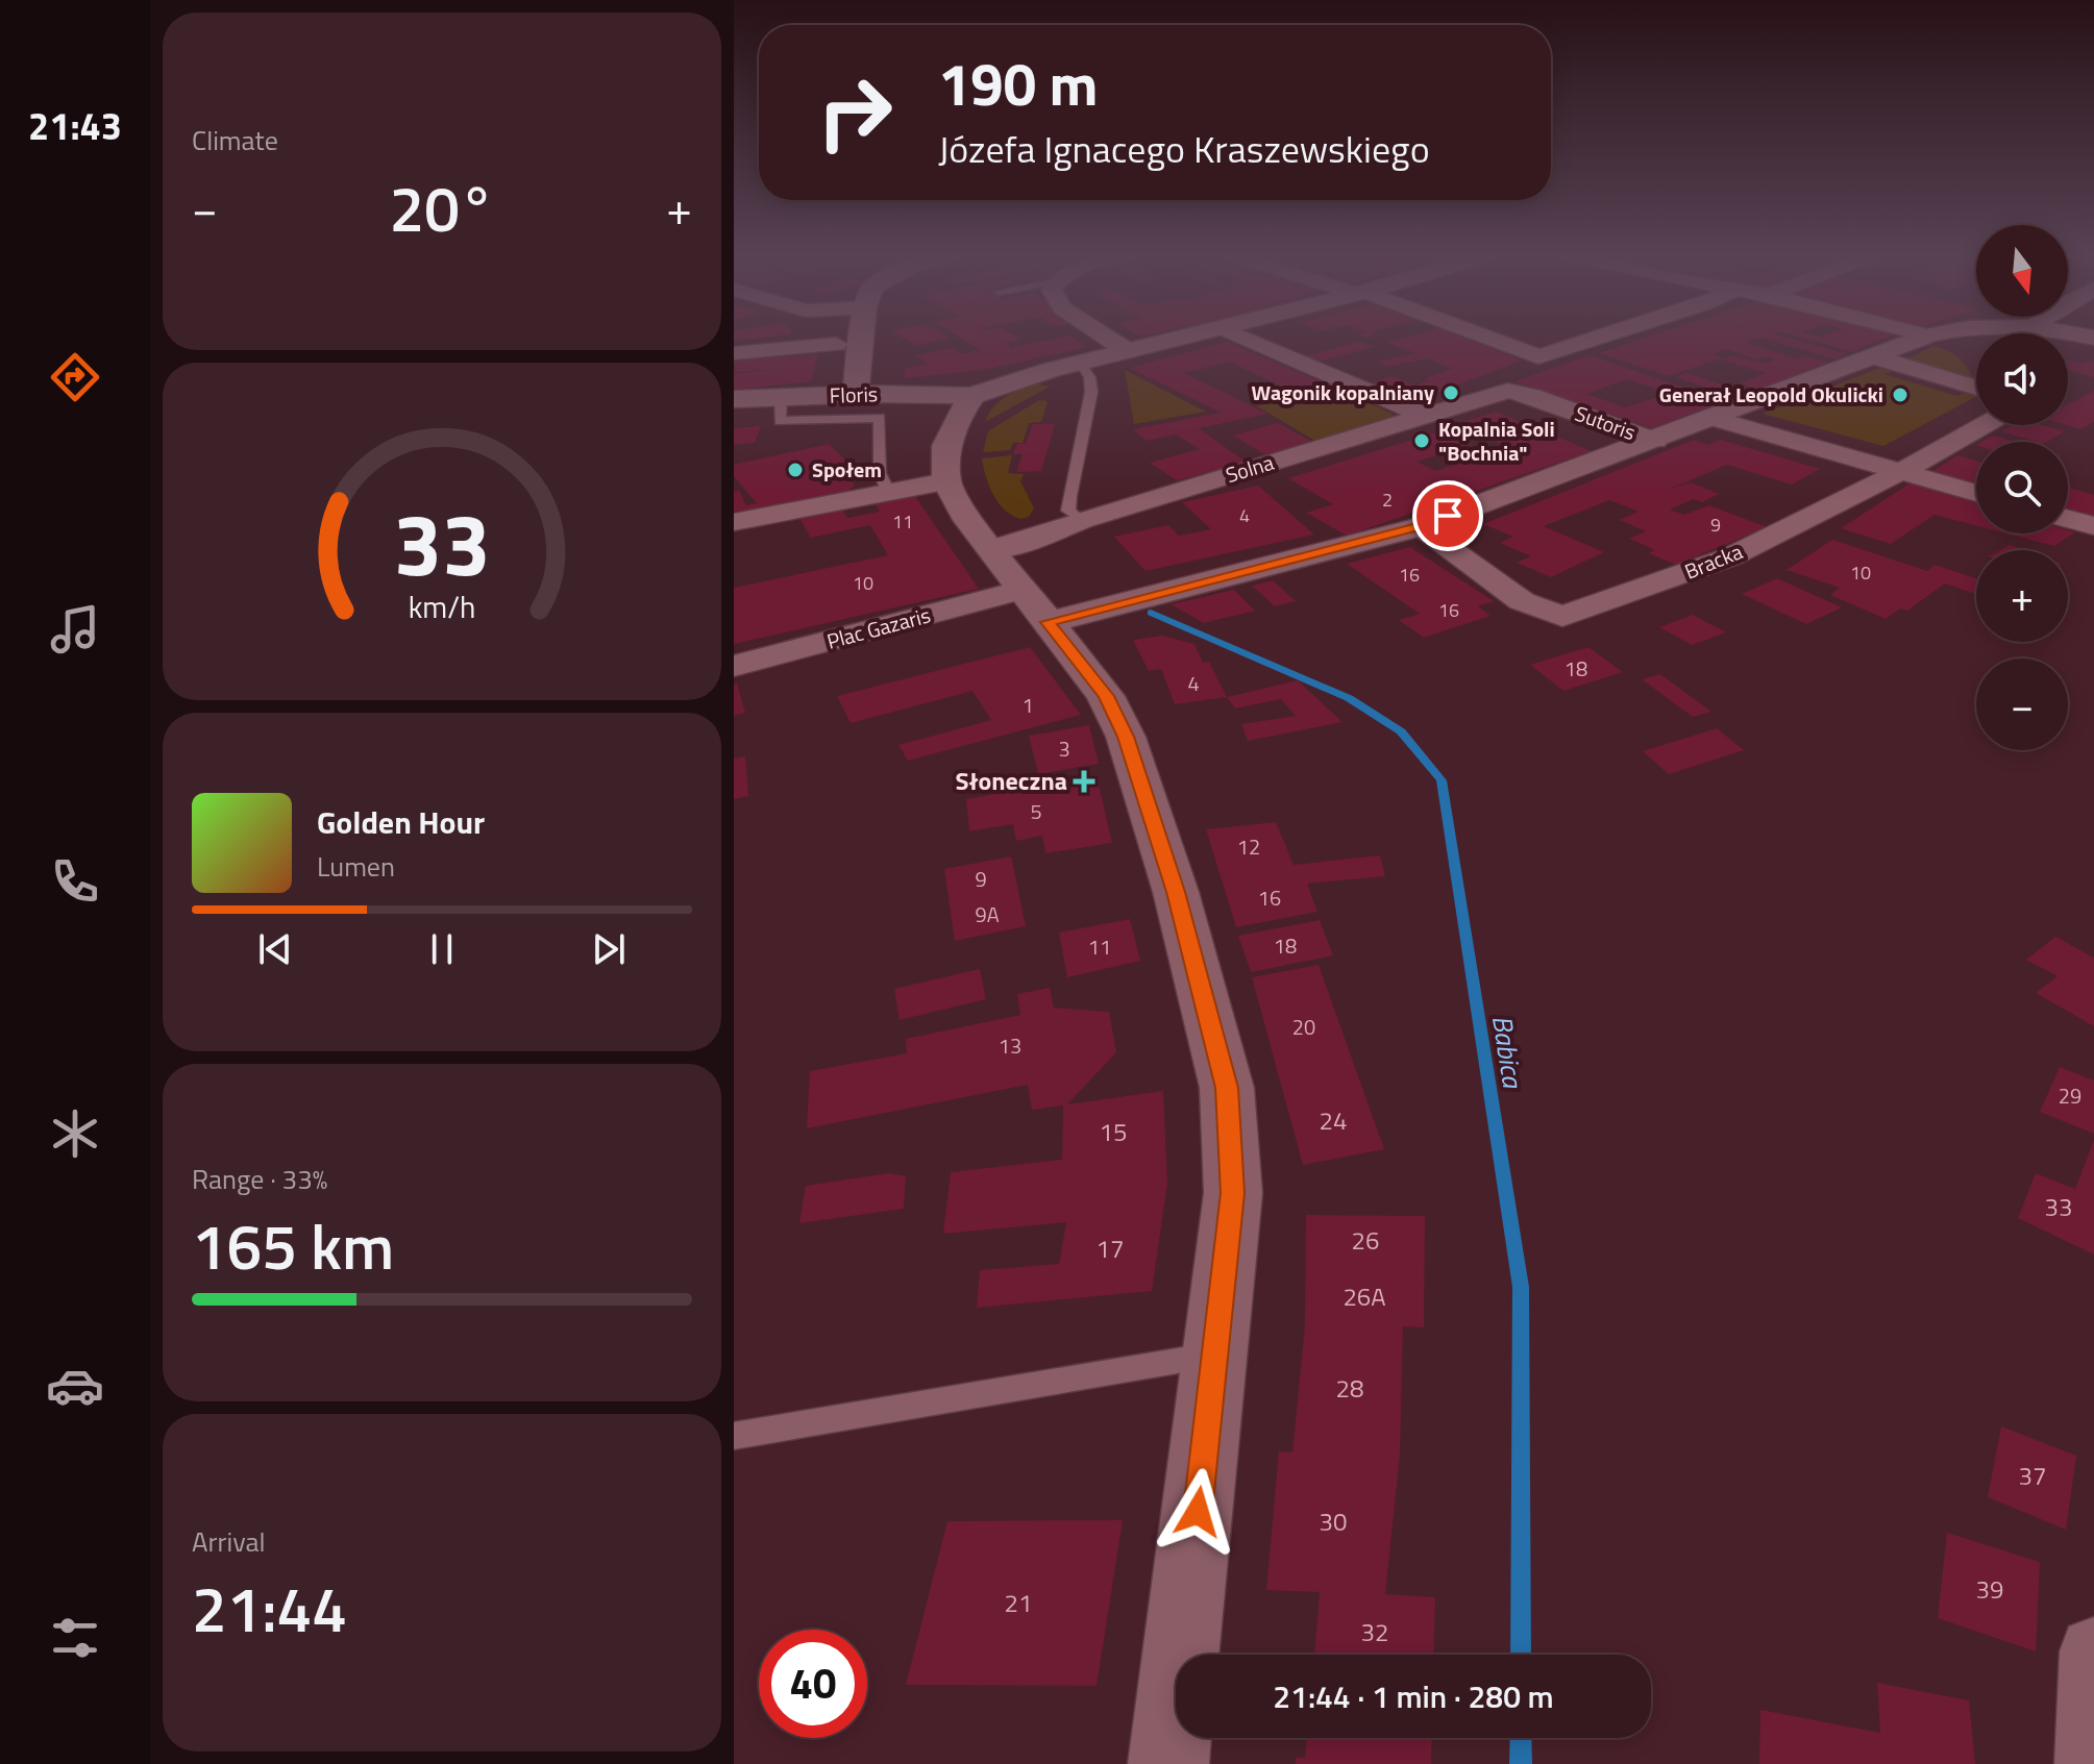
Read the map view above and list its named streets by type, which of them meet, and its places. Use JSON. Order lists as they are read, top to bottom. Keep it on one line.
{"streets":{"street":["Floris","Sutoris","Solna","Bracka","Plac Gazaris"]},"crossings":[["Sutoris","Solna"]],"water":["Babica"],"places":{"other":["Wagonik kopalniany","Generał Leopold Okulicki","Kopalnia Soli \"Bochnia\"","Społem"],"health":["Słoneczna"]},"house_numbers":["2","4","11","9","10","16","10","16","18","4","1","3","5","12","9","16","9A","18","11","20","13","29","24","15","33","26","17","26A","28","37","30","39","21","32"],"north":"bottom","page":{"tabs":"21:43","tile":["Climate",["Range · 33%","165 km"],["Arrival","21:44"]],"turn":["190 m","Józefa Ignacego Kraszewskiego"],"heat":["−","20°","+"],"map_buttons":["+","−"],"song":["Golden Hour","Lumen"],"limit":"40","trip":"21:44 · 1 min · 280 m","gauge":["33","km/h"]}}
